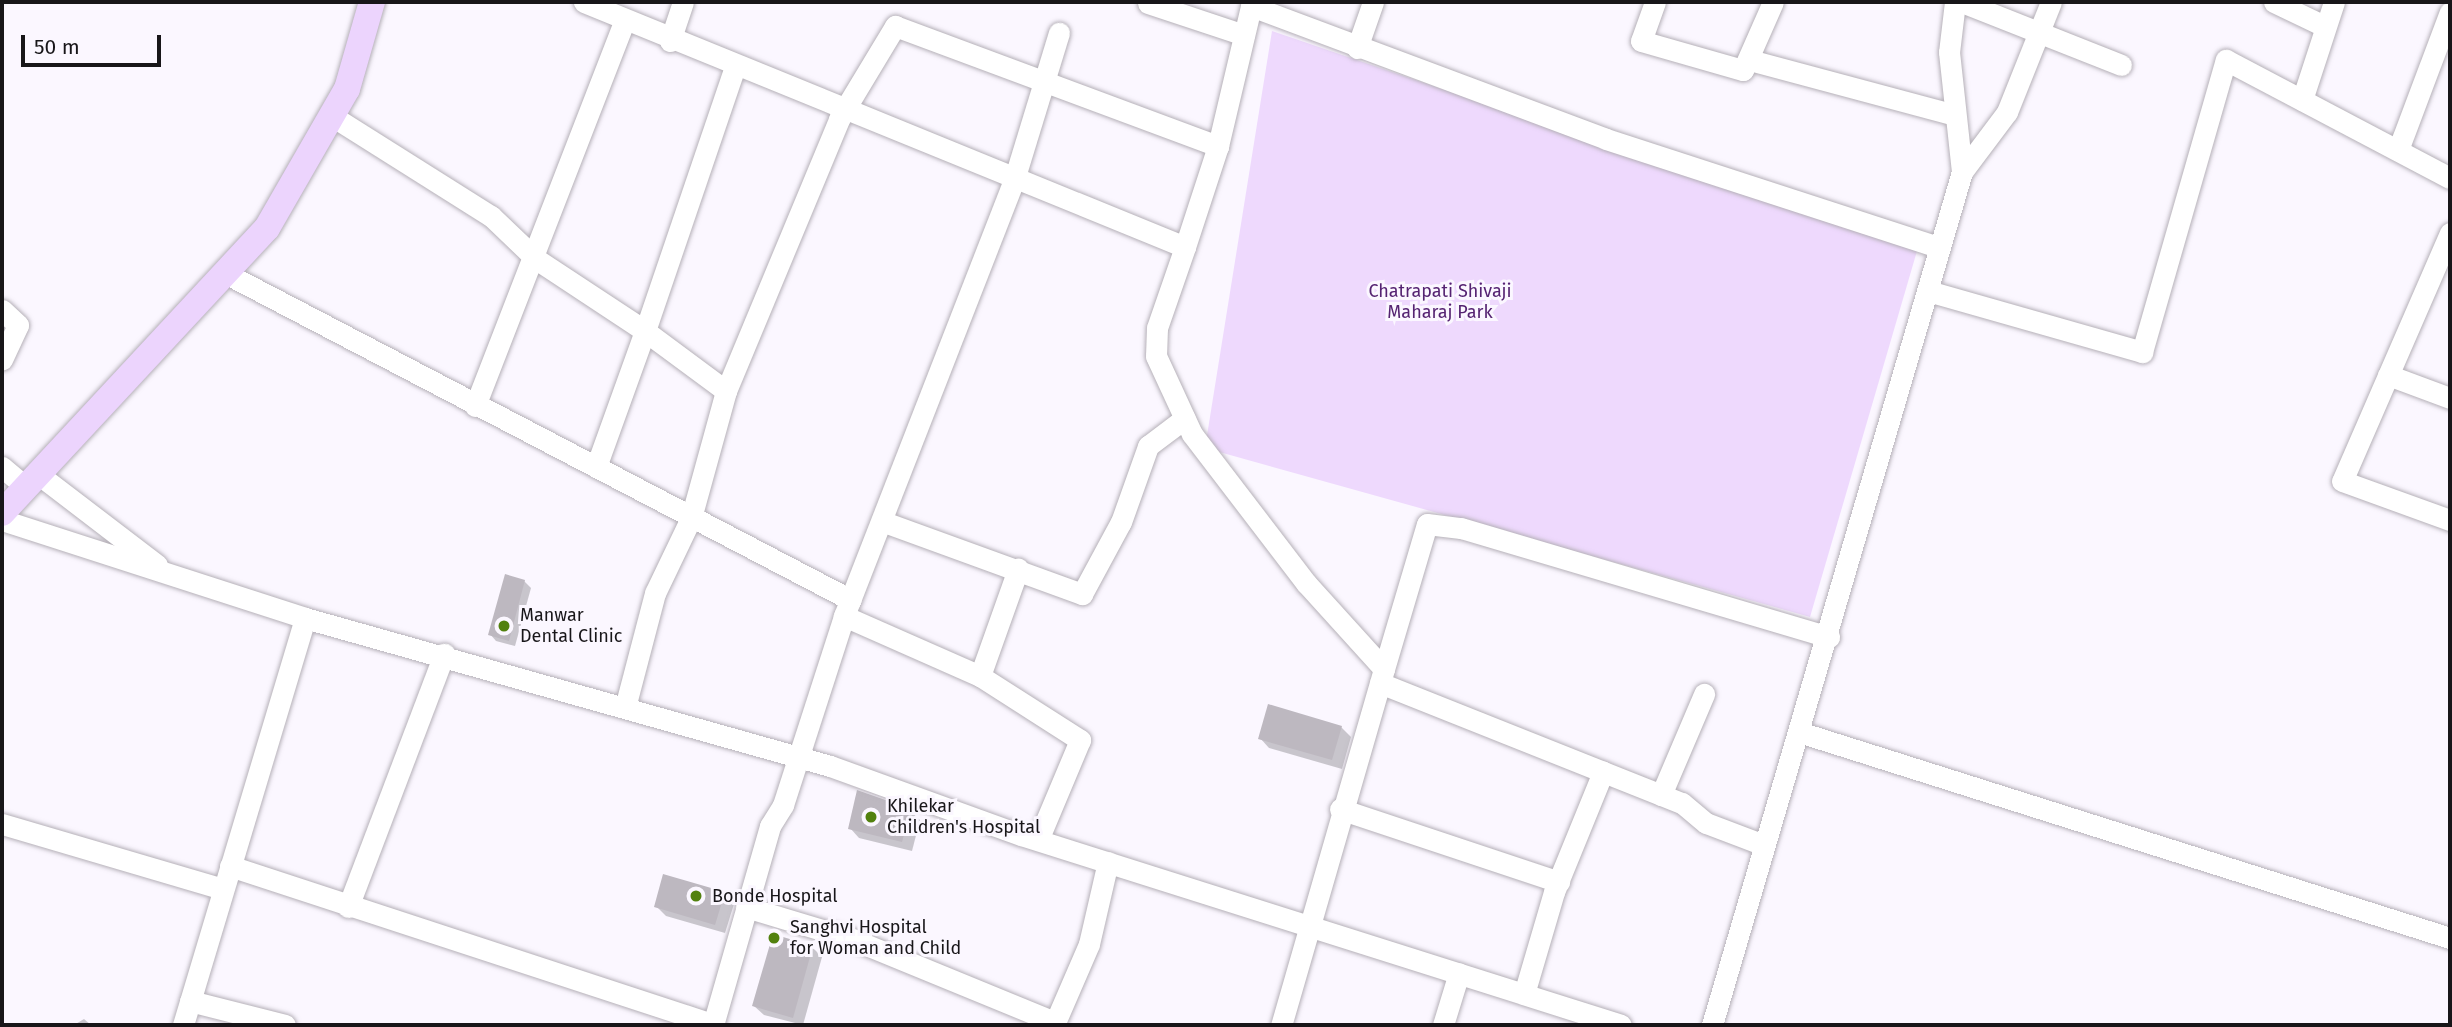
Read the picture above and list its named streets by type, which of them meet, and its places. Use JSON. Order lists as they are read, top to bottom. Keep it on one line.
{"parks":["Chatrapati Shivaji Maharaj Park"],"places":["Manwar Dental Clinic","Khilekar Children's Hospital","Bonde Hospital","Sanghvi Hospital for Woman and Child"],"scale_bar":"50 m"}
